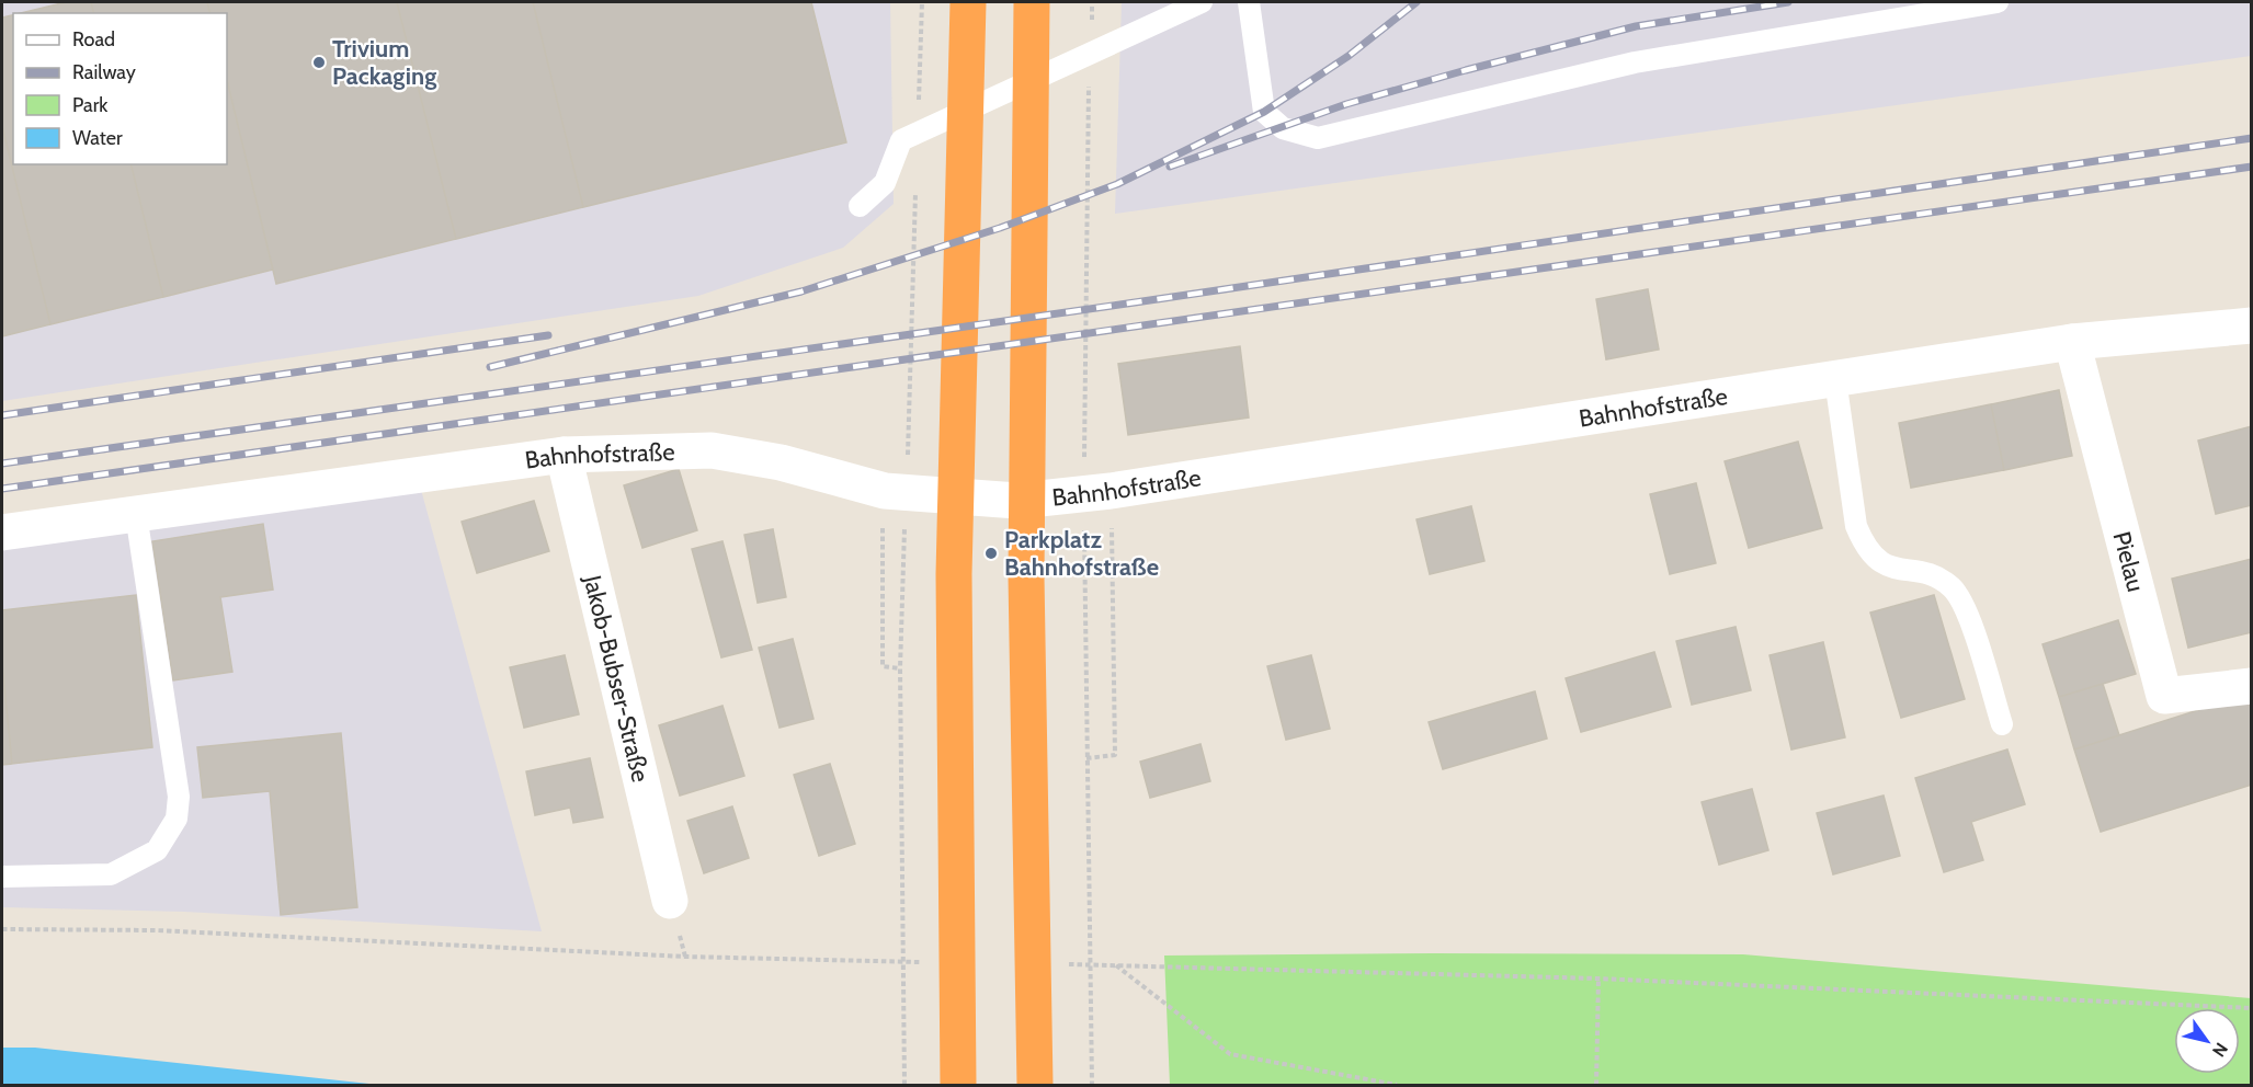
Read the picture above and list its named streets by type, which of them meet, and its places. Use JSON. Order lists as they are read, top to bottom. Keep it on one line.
{"streets":{"street":["Bahnhofstraße","Pielau","Jakob-Bubser-Straße"]},"crossings":[["Bahnhofstraße","Pielau"],["Bahnhofstraße","Jakob-Bubser-Straße"]],"places":["Trivium Packaging","Parkplatz Bahnhofstraße"],"legend":["Road","Railway","Park","Water"],"north":"bottom right"}
